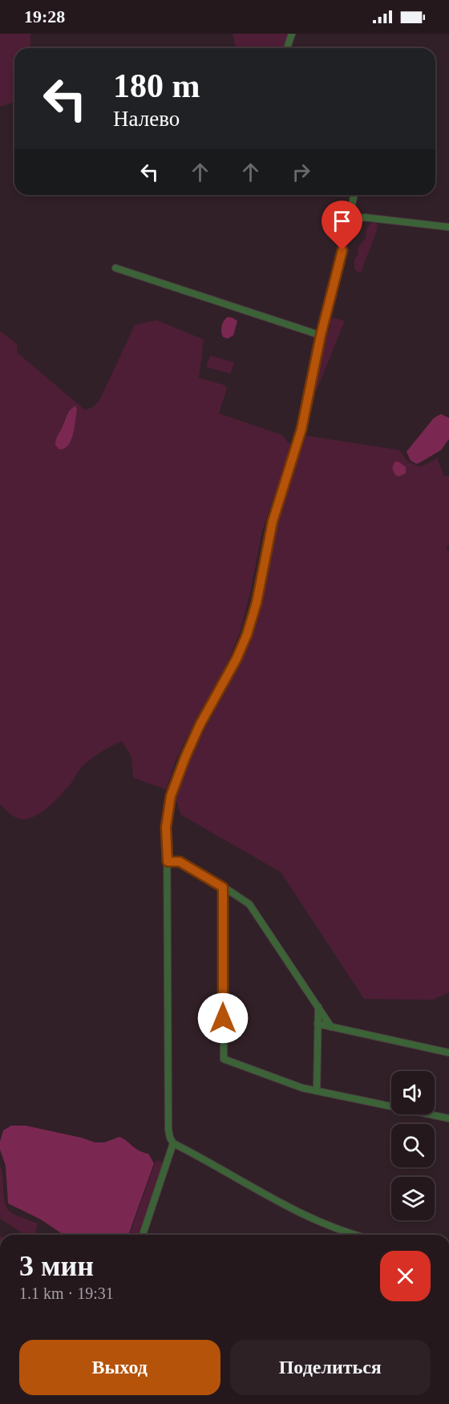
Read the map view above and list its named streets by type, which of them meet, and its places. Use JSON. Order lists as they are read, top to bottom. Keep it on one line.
{"page":{"status":"19:28","turn":["180 m","Налево"],"heading":["3 мин","1.1 km · 19:31"],"buttons":["Выход","Поделиться"]}}
